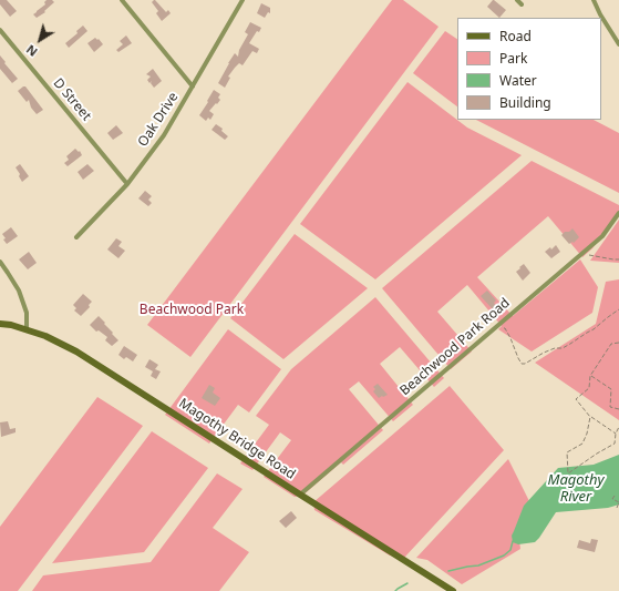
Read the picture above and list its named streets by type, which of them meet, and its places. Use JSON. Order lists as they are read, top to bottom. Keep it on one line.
{"streets":{"main road":["Magothy Bridge Road"],"street":["D Street","Oak Drive","Beachwood Park Road"]},"crossings":[["D Street","Oak Drive"],["Beachwood Park Road","Magothy Bridge Road"]],"water":["Magothy River"],"parks":["Beachwood Park"],"legend":["Road","Park","Water","Building"],"north":"bottom left"}
